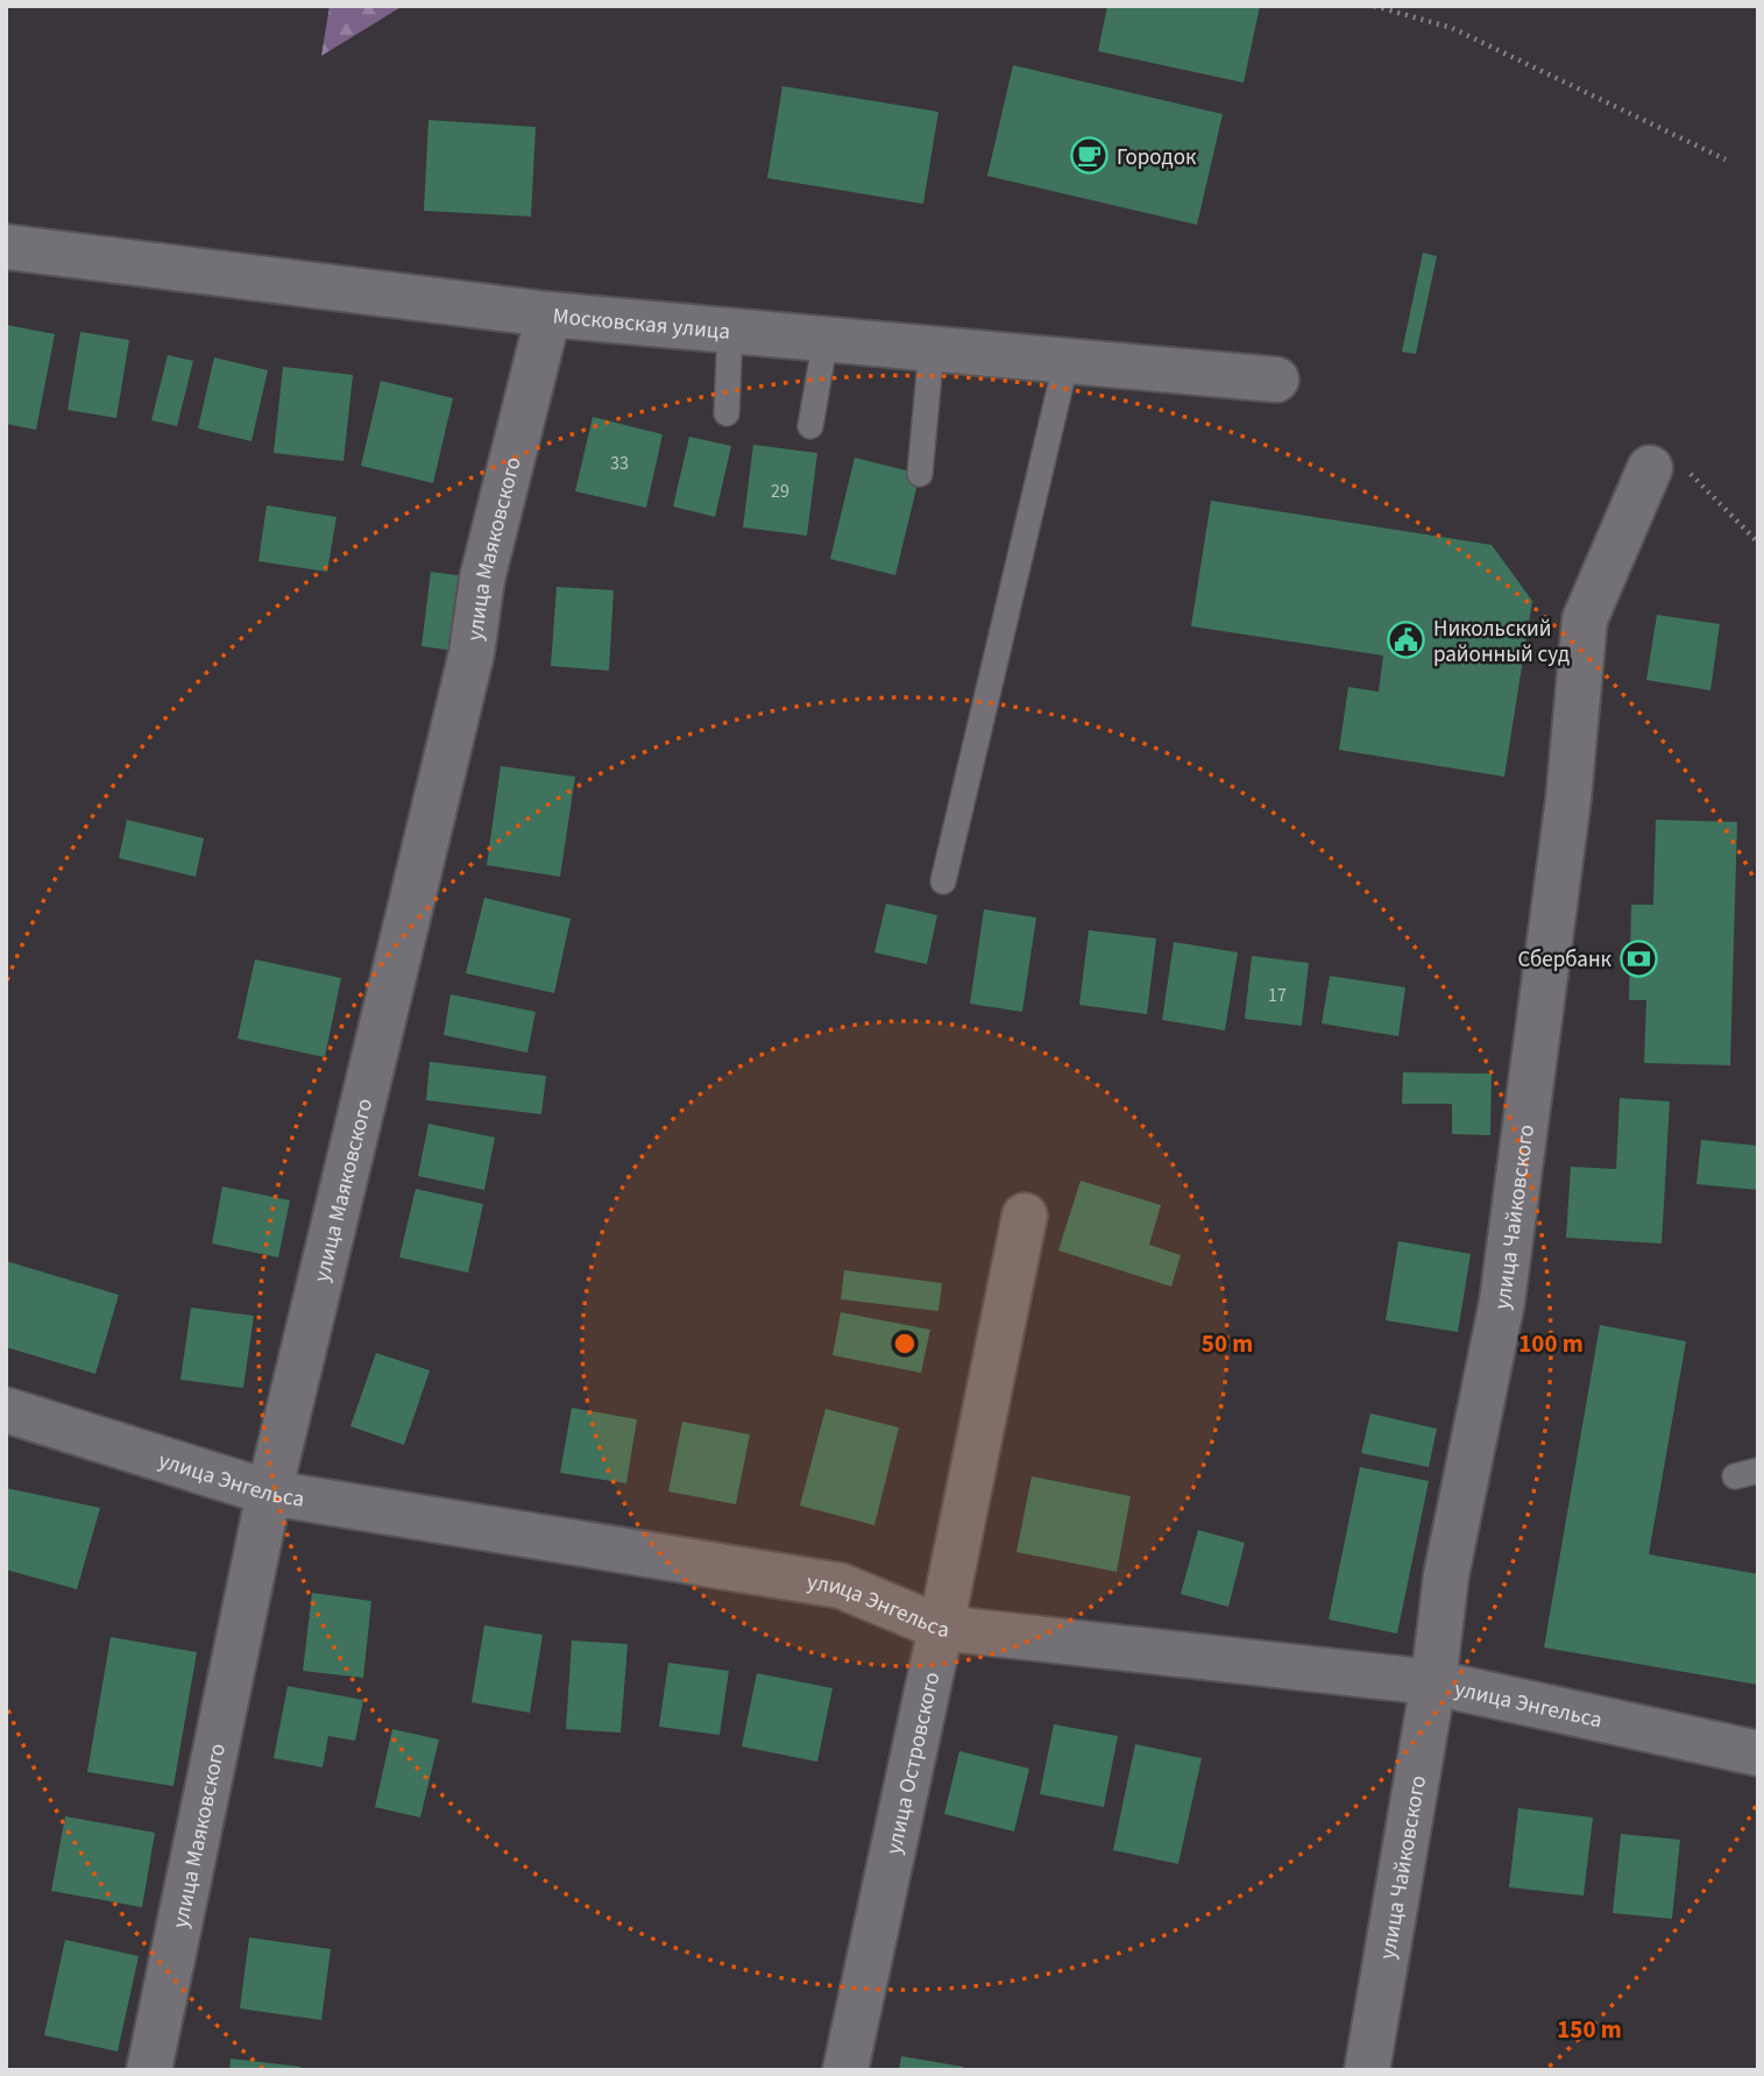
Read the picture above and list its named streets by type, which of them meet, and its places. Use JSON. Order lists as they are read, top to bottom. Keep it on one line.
{"streets":{"street":["Московская улица","улица Маяковского","улица Чайковского","улица Энгельса","улица Островского"]},"crossings":[["Московская улица","улица Маяковского"],["улица Маяковского","улица Энгельса"],["улица Чайковского","улица Энгельса"],["улица Энгельса","улица Островского"]],"places":{"cafe":["Городок"],"public building":["Никольский районный суд"],"bank":["Сбербанк"]},"house_numbers":["33","29","17"],"rings":["50 m","100 m","150 m"]}
